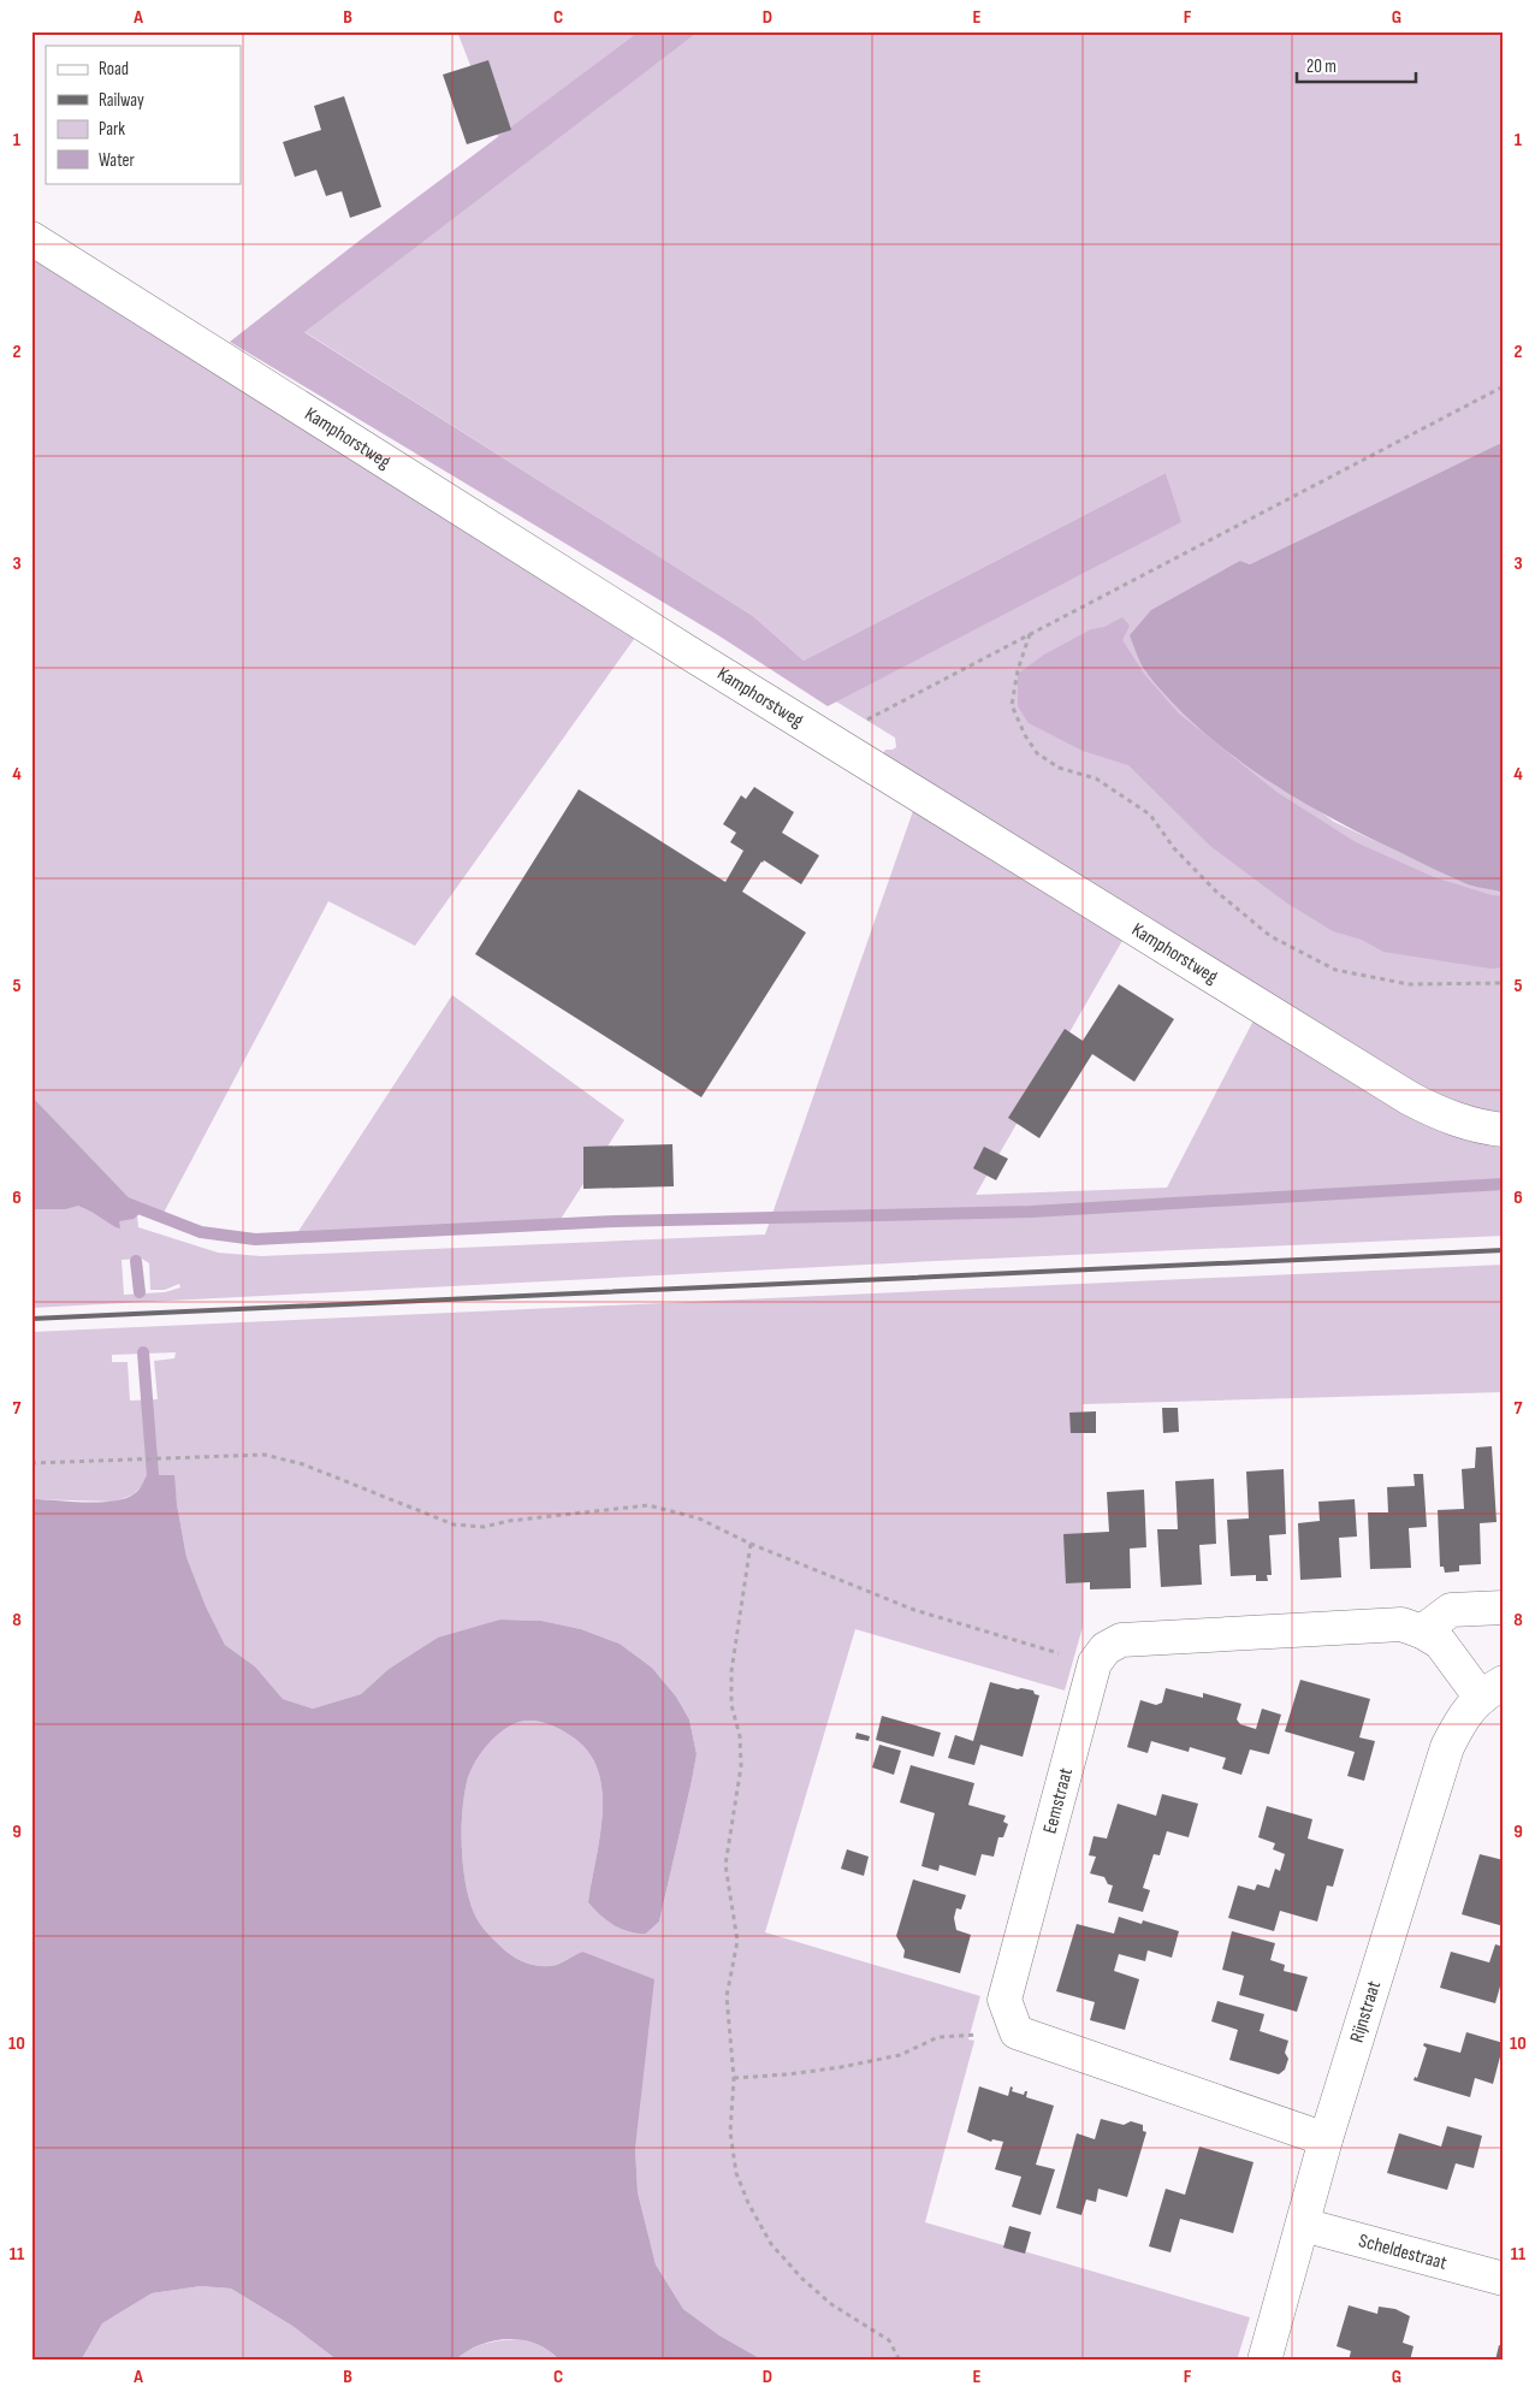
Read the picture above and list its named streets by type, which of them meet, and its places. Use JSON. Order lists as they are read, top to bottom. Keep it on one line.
{"streets":{"street":["Kamphorstweg","Eemstraat","Rijnstraat","Scheldestraat"]},"crossings":[["Rijnstraat","Scheldestraat"]],"legend":["Road","Railway","Park","Water"],"scale_bar":"20 m","grid":{"columns":["A","B","C","D","E","F","G"],"rows":["1","2","3","4","5","6","7","8","9","10","11"]}}
